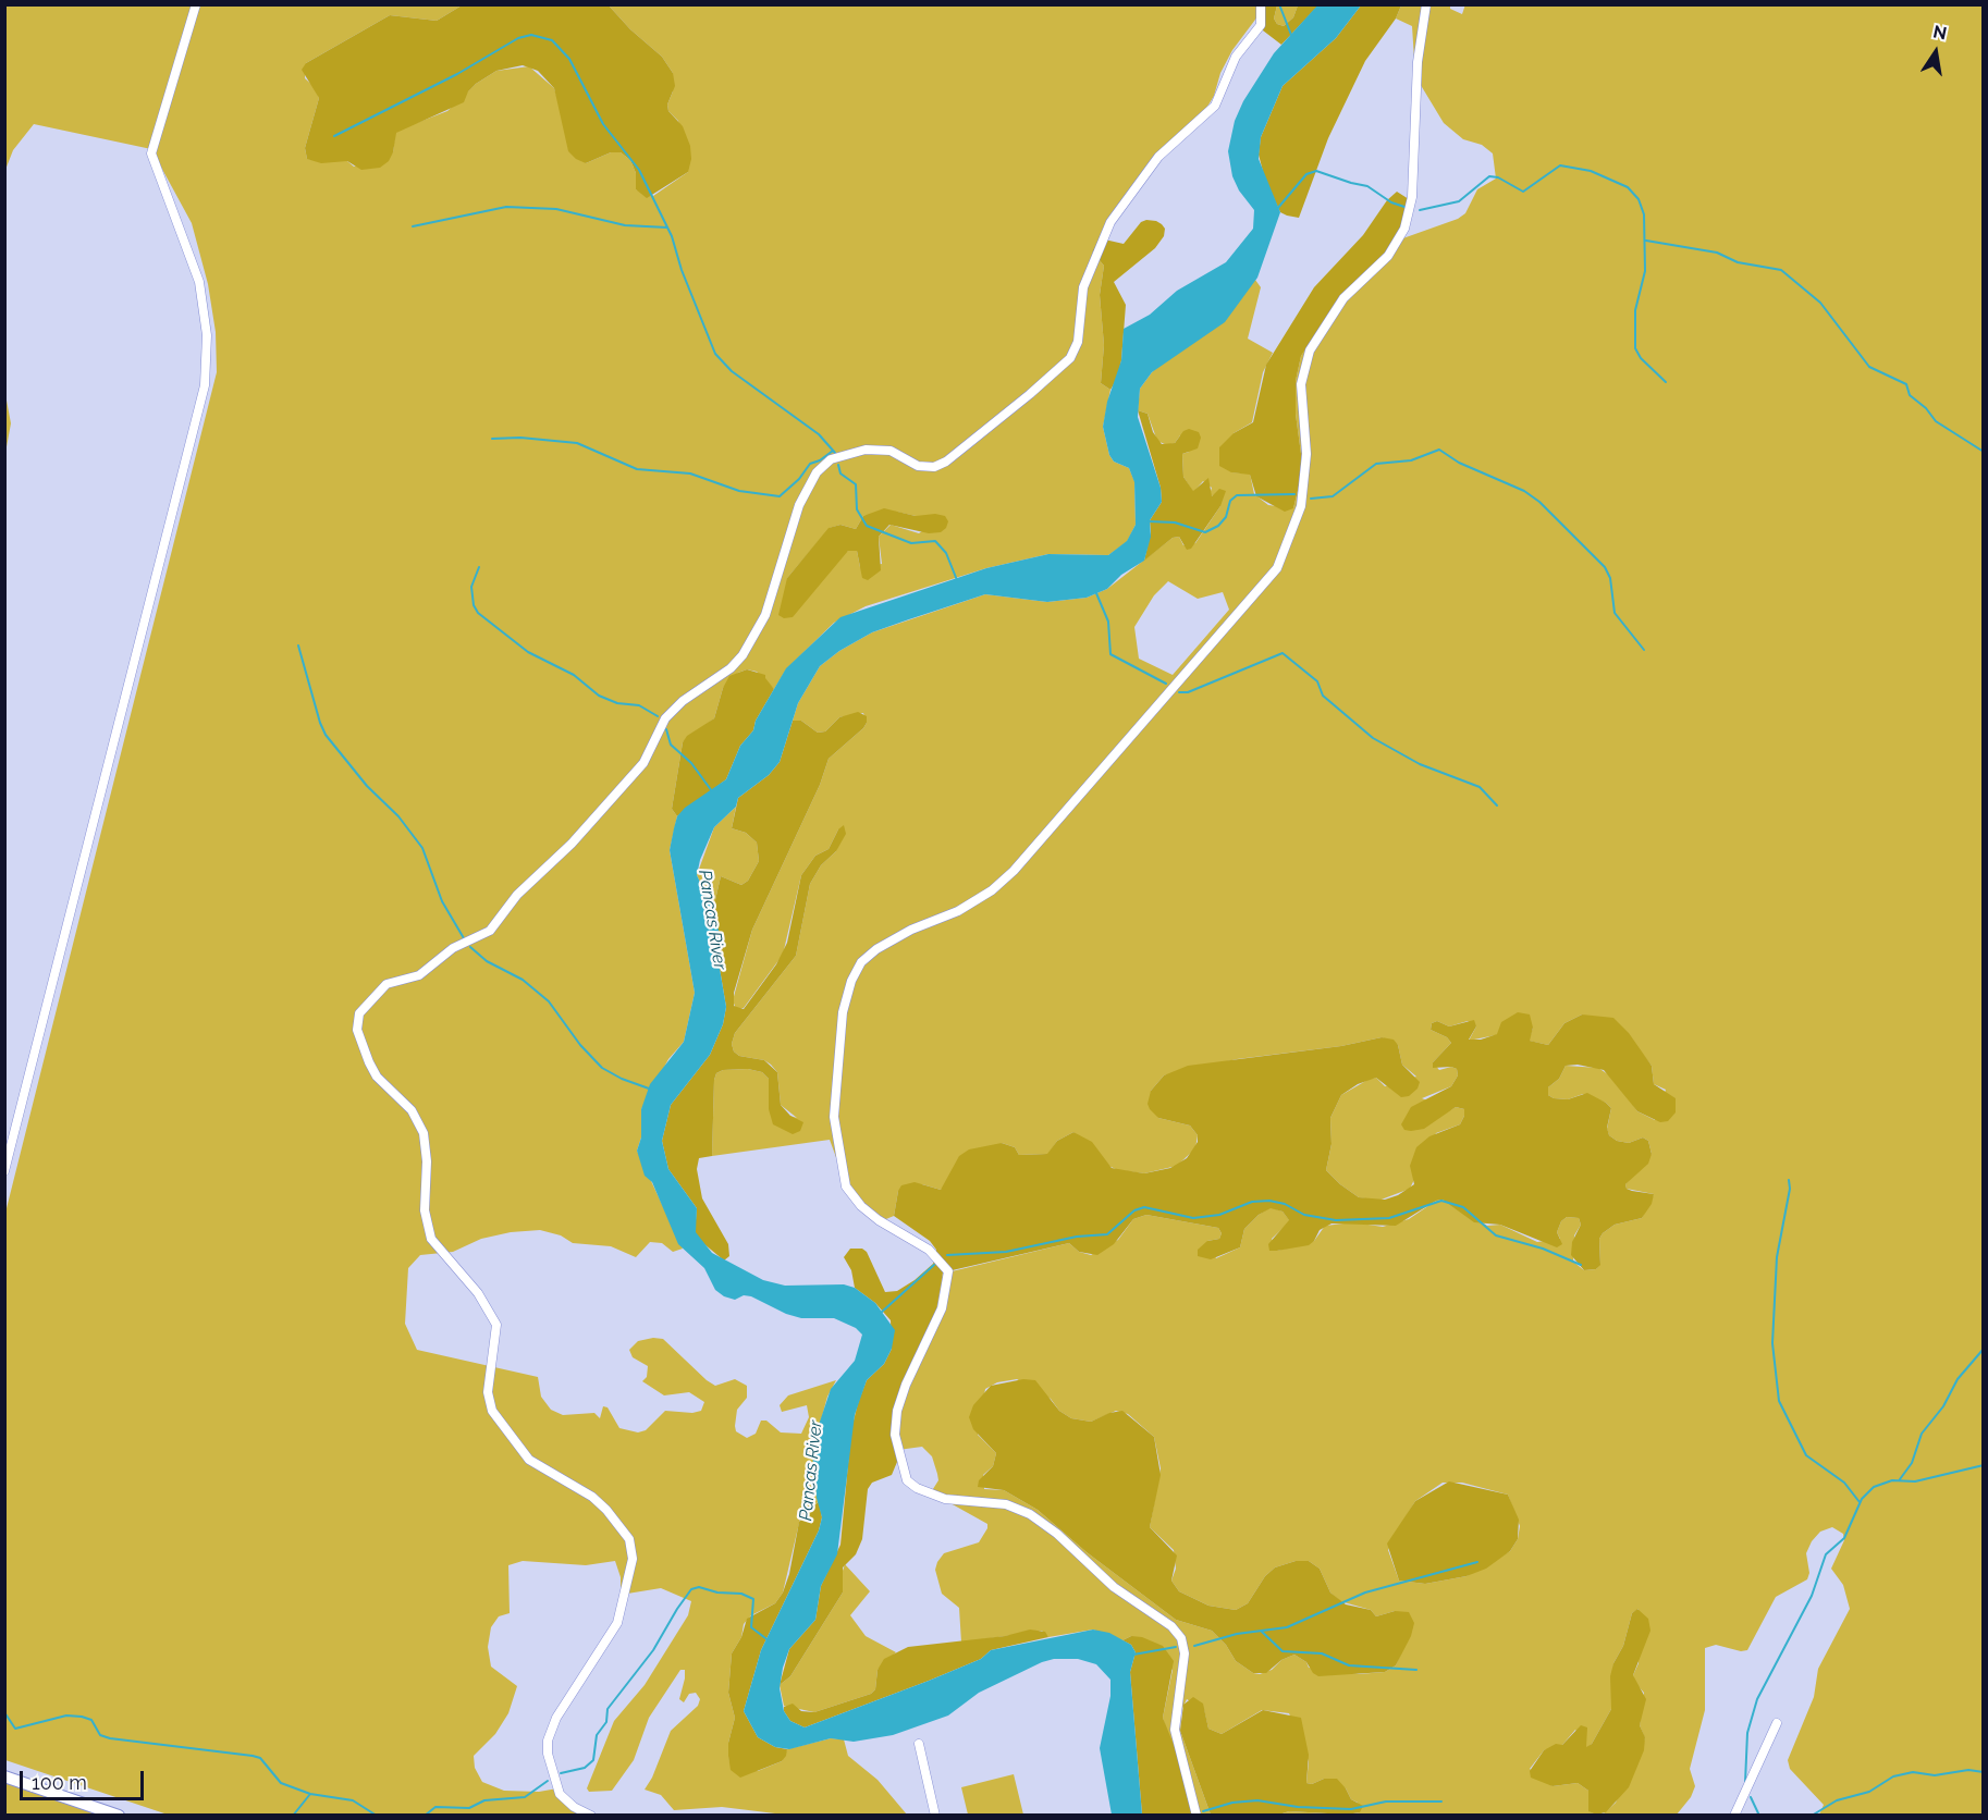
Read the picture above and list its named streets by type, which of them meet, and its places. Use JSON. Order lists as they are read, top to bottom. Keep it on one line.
{"water":["Pancas River"],"scale_bar":"100 m","north":"top"}
